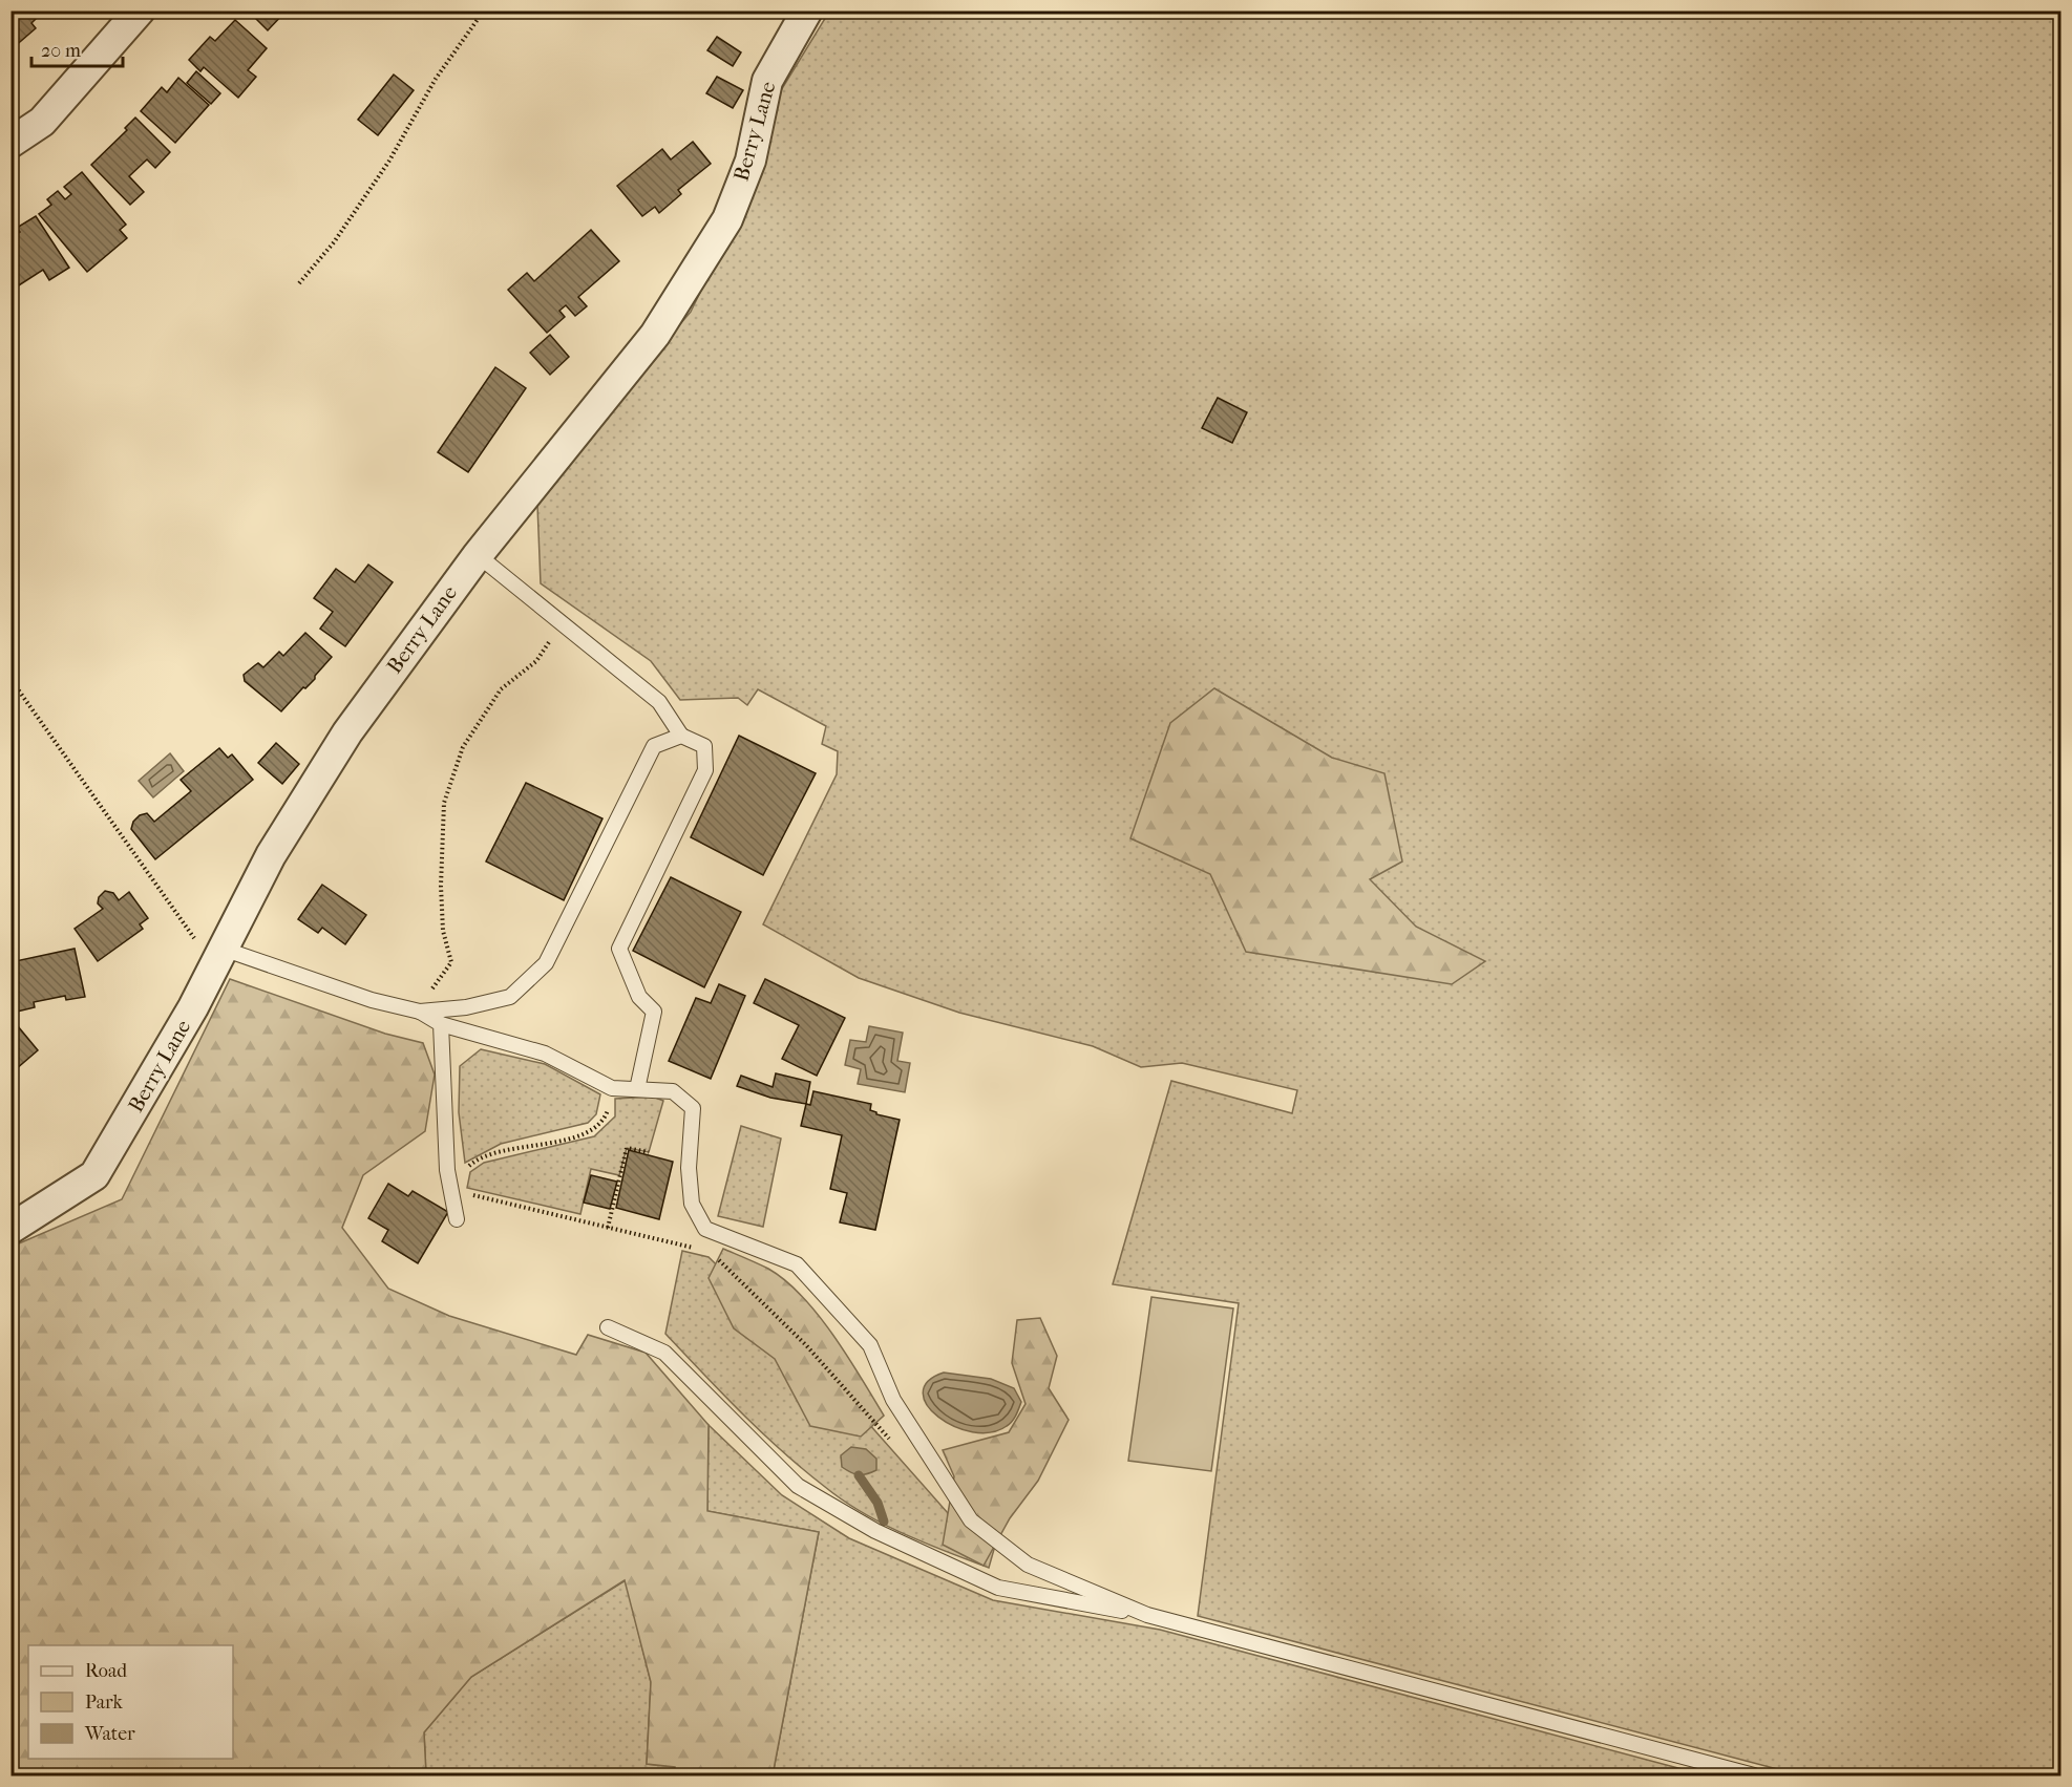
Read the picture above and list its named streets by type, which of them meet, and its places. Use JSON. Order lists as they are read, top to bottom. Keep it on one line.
{"streets":{"street":["Berry Lane"]},"legend":["Road","Park","Water"],"scale_bar":"20 m"}
